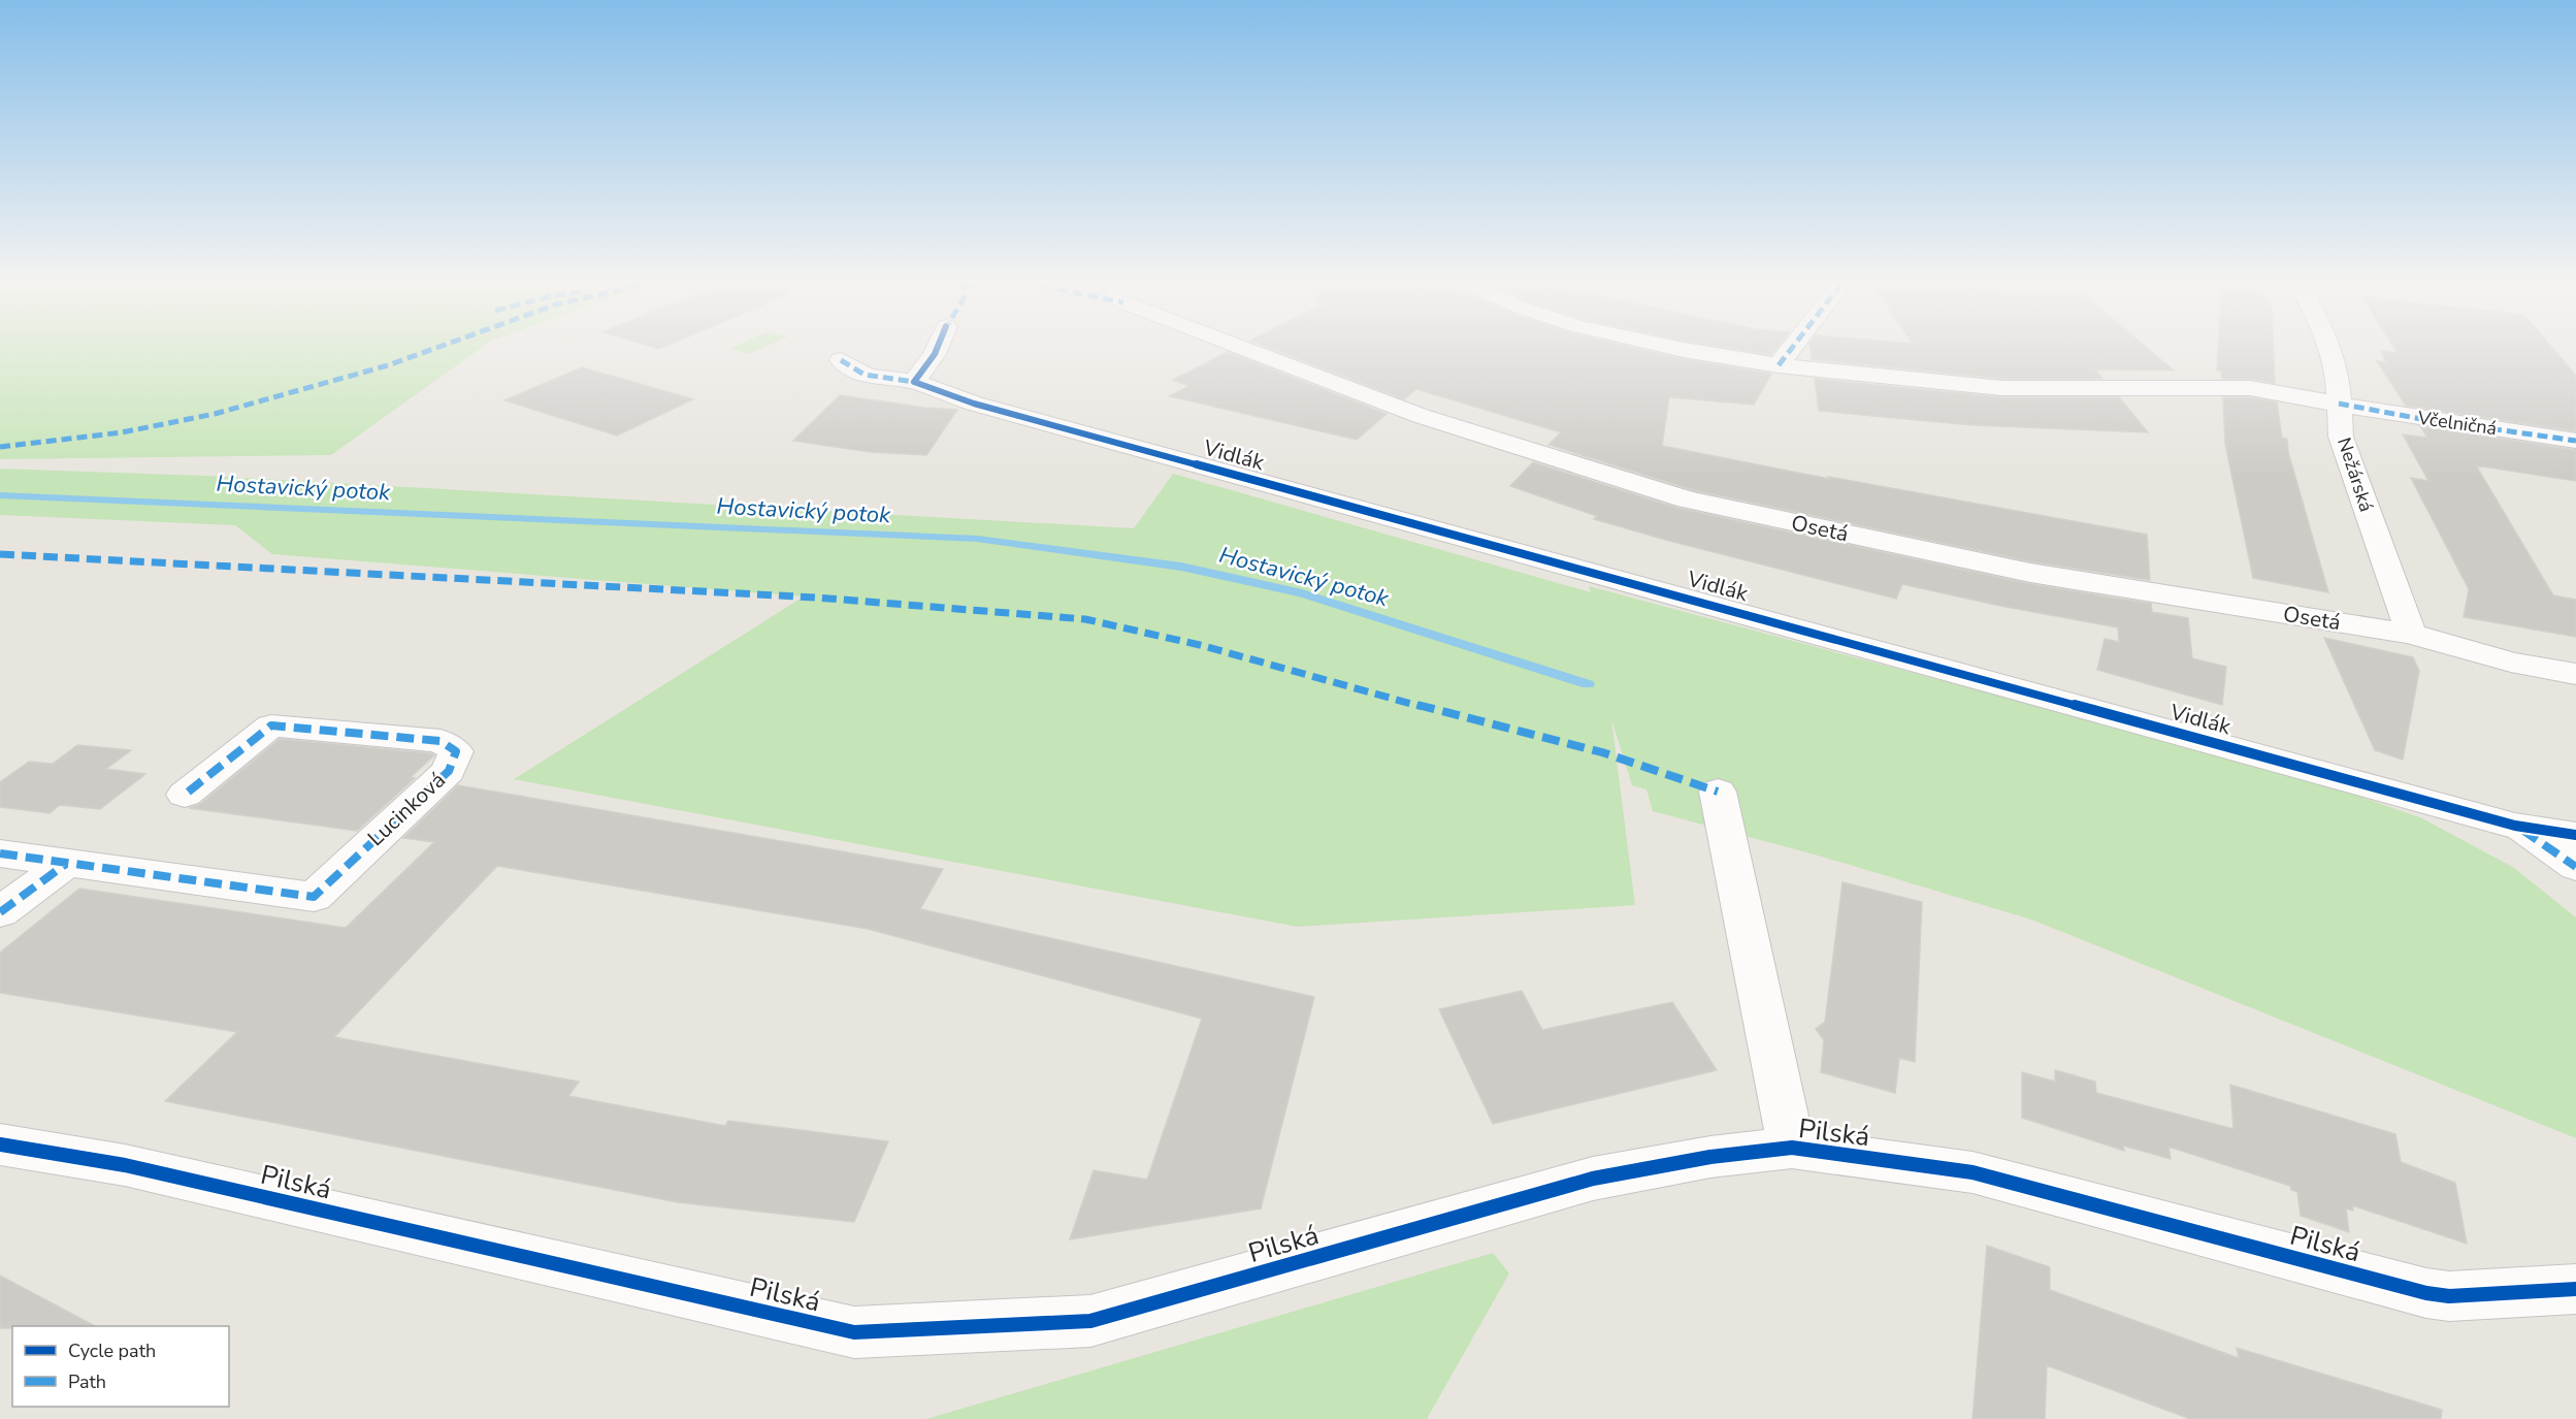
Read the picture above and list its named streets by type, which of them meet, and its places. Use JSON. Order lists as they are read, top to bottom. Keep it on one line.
{"streets":{"street":["Včelničná","Vidlák","Nežárská","Osetá","Lucinková","Pilská"]},"crossings":[["Včelničná","Nežárská"],["Nežárská","Osetá"]],"water":["Hostavický potok"],"legend":["Cycle path","Path"]}
